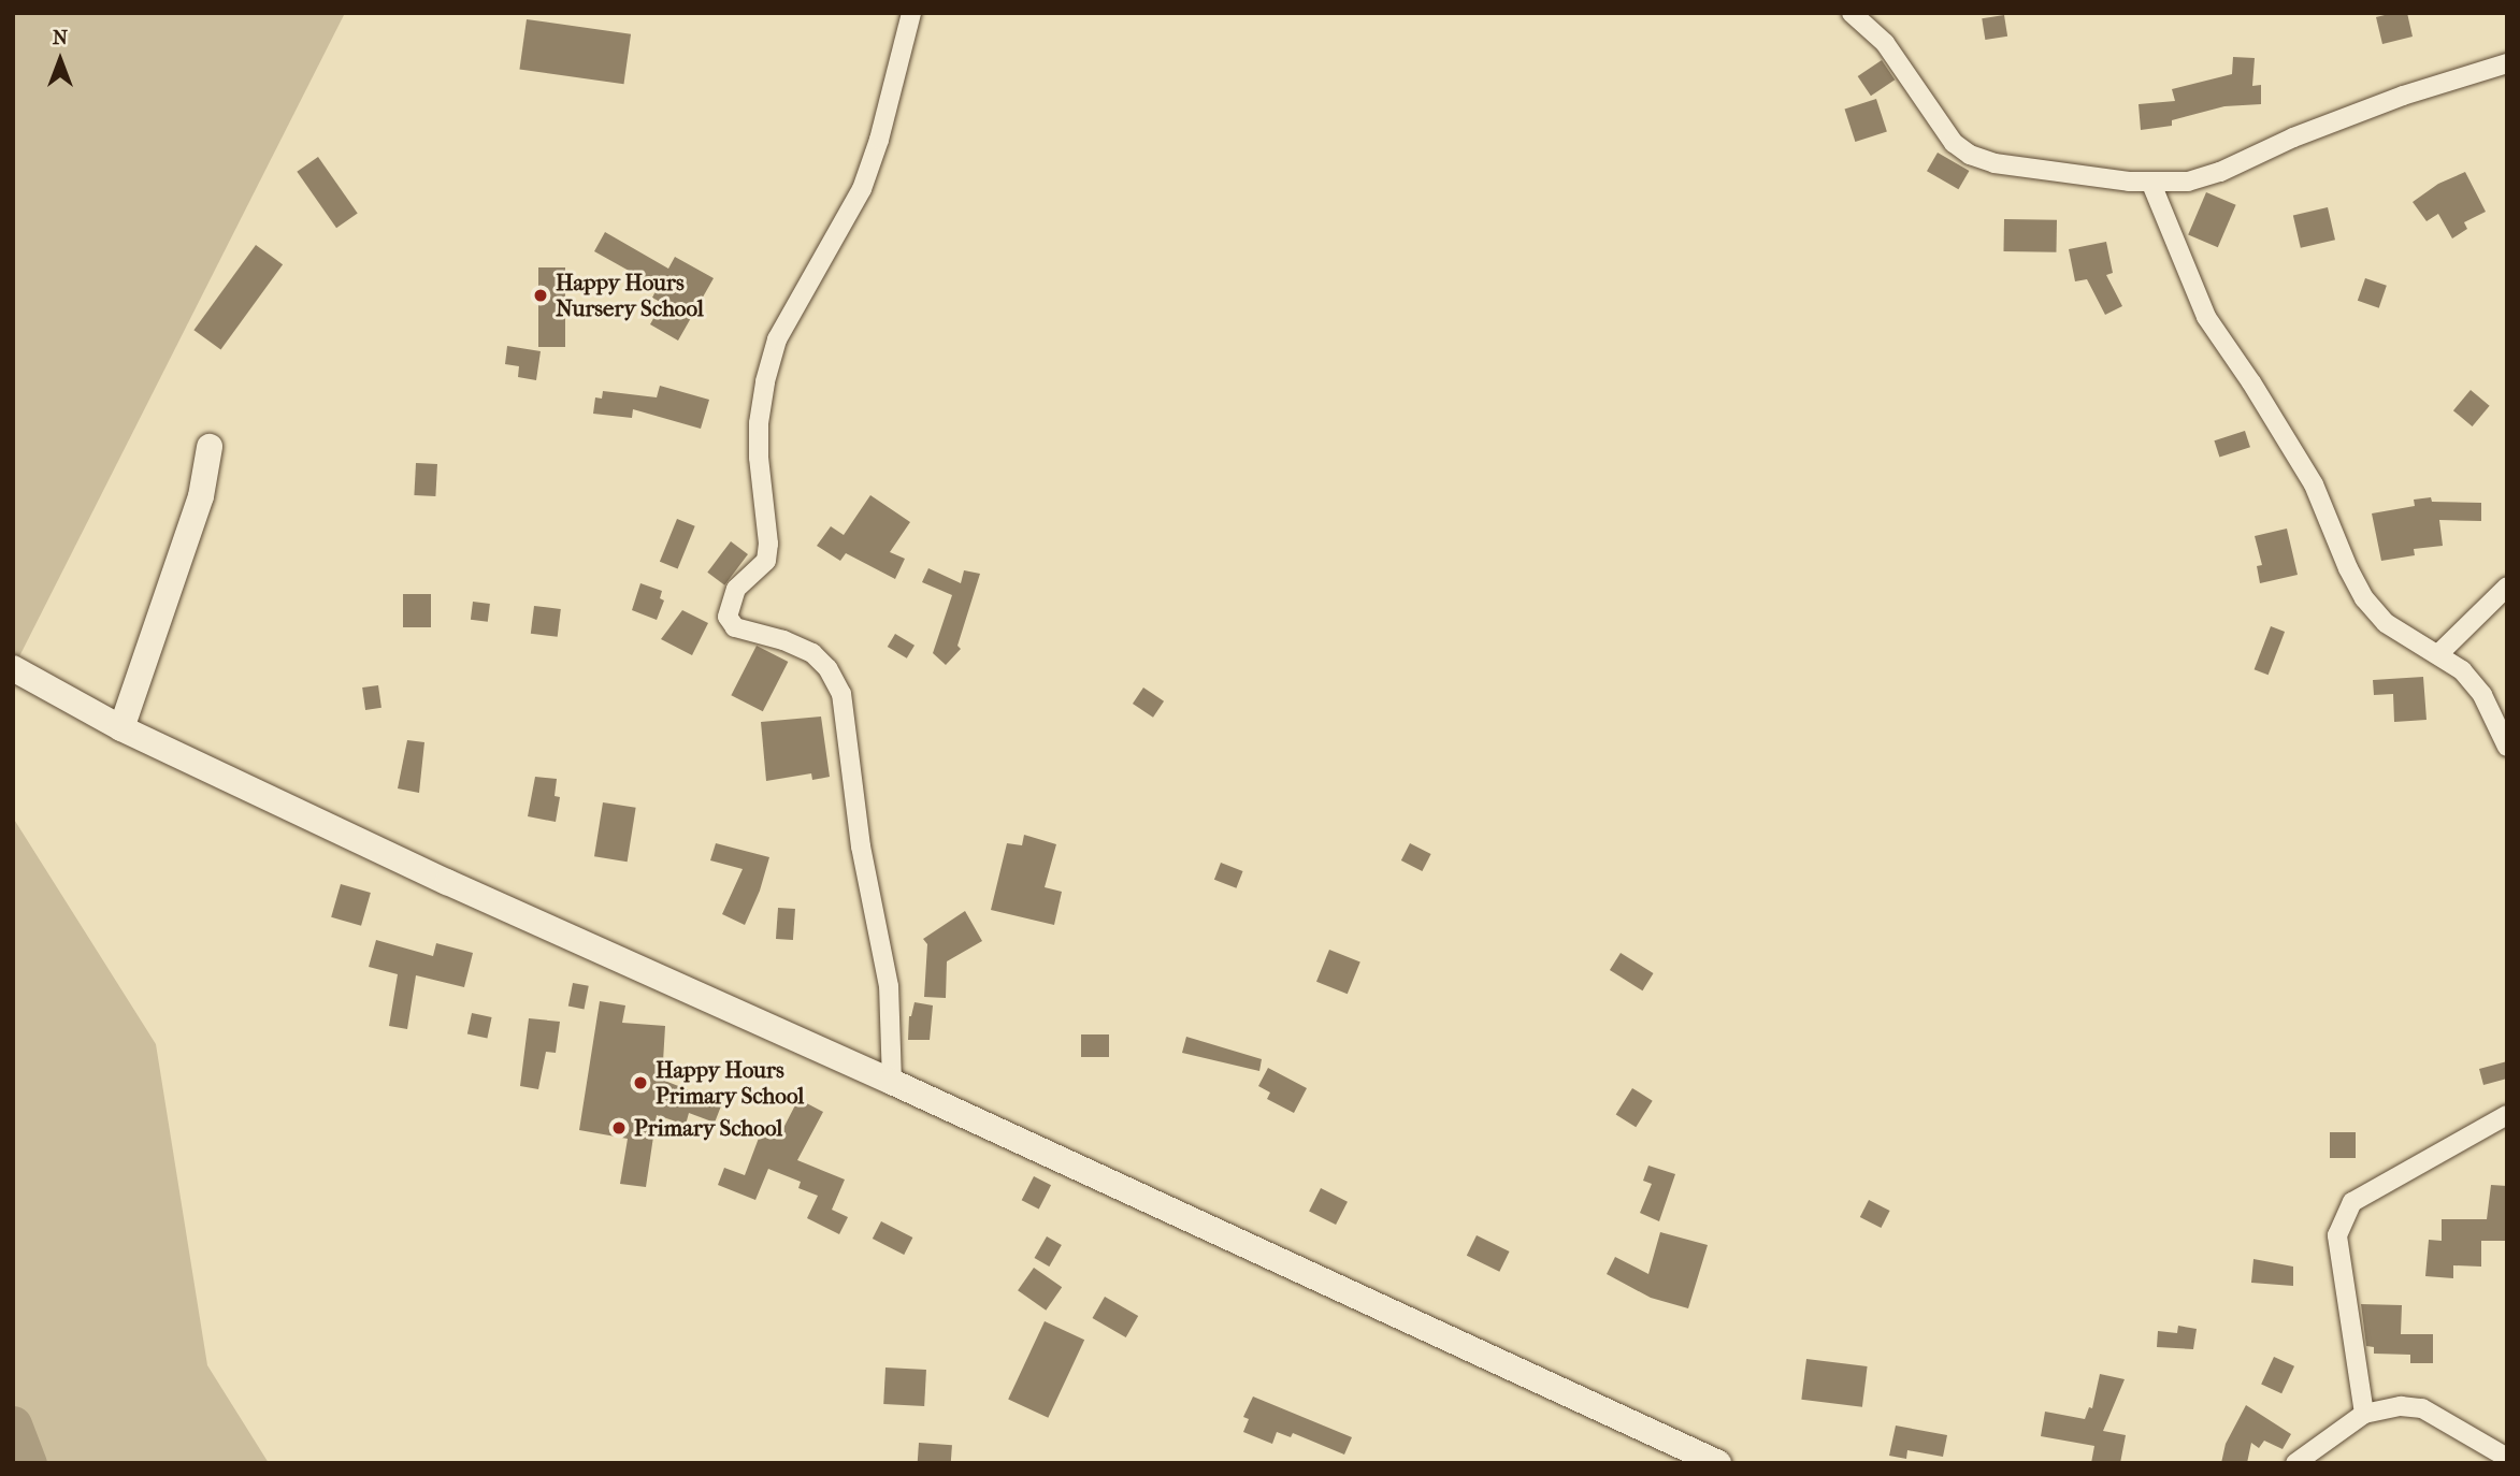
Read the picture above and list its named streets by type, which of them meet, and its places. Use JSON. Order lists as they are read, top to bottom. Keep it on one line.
{"places":["Happy Hours Nursery School","Happy Hours Primary School","Primary School"],"north":"top"}
